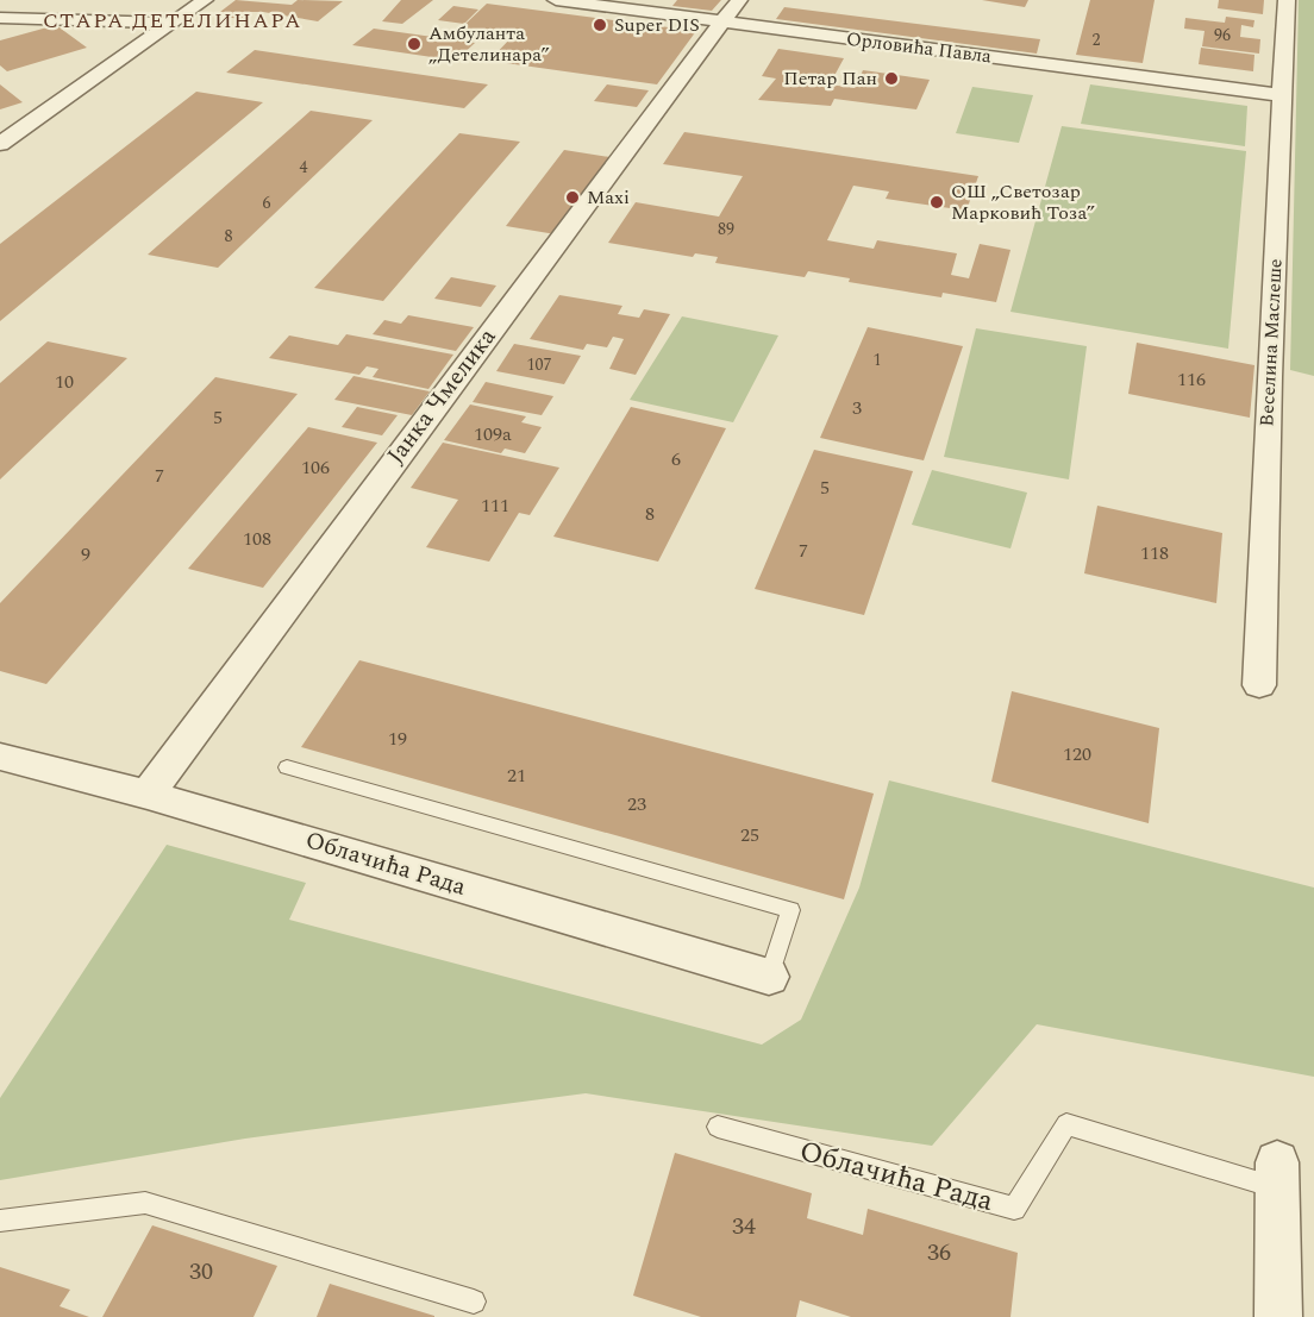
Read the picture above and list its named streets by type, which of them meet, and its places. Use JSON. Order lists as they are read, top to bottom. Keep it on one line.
{"streets":{"street":["Орловића Павла","Веселина Маслеше","Јанка Чмелика","Облачића Рада"]},"crossings":[["Орловића Павла","Веселина Маслеше"],["Орловића Павла","Јанка Чмелика"],["Јанка Чмелика","Облачића Рада"]],"districts":["СТАРА ДЕТЕЛИНАРА"],"places":["Super DIS","Амбуланта „Детелинара”","Петар Пан","Maxi","ОШ „Светозар Марковић Тоза”"],"house_numbers":["96","2","4","6","89","8","1","107","116","10","3","5","109a","6","106","7","5","111","8","108","7","118","9","19","120","21","23","25","34","36","30"]}
